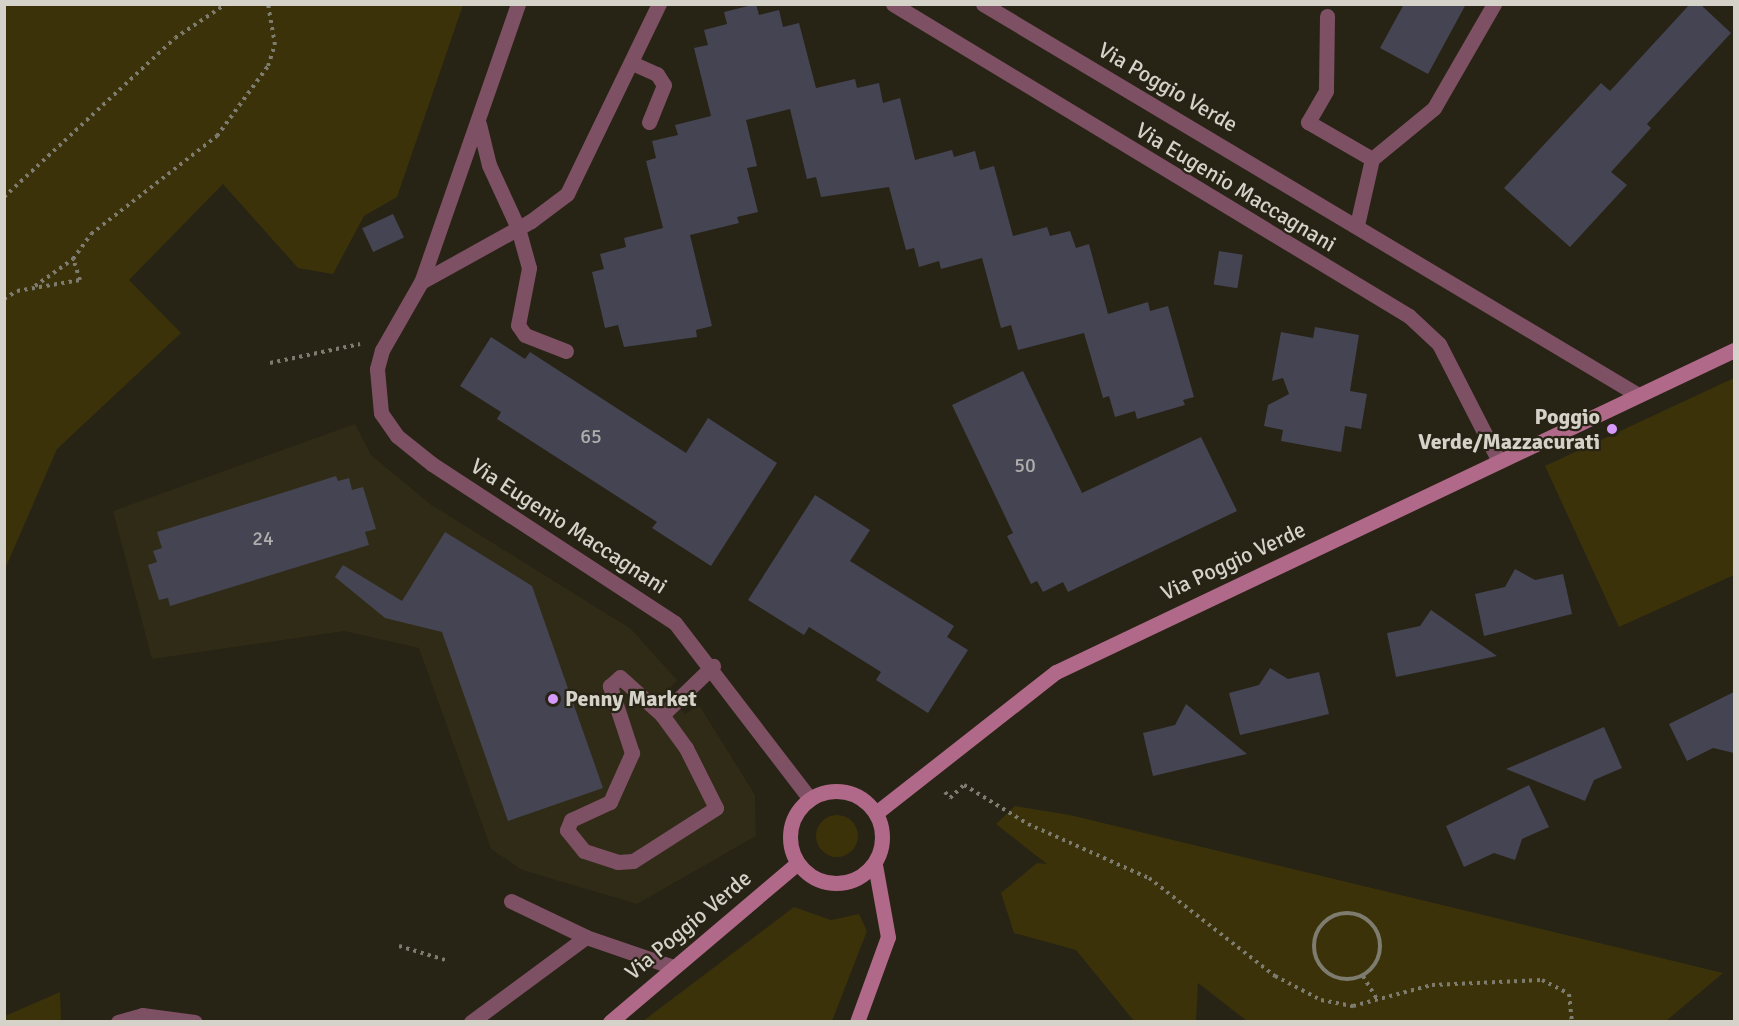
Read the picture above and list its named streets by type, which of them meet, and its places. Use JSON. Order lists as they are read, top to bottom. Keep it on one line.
{"streets":{"street":["Via Poggio Verde","Via Eugenio Maccagnani"]},"crossings":[["Via Poggio Verde","Via Eugenio Maccagnani"]],"places":["Poggio Verde/Mazzacurati","Penny Market"],"house_numbers":["65","50","24"]}
